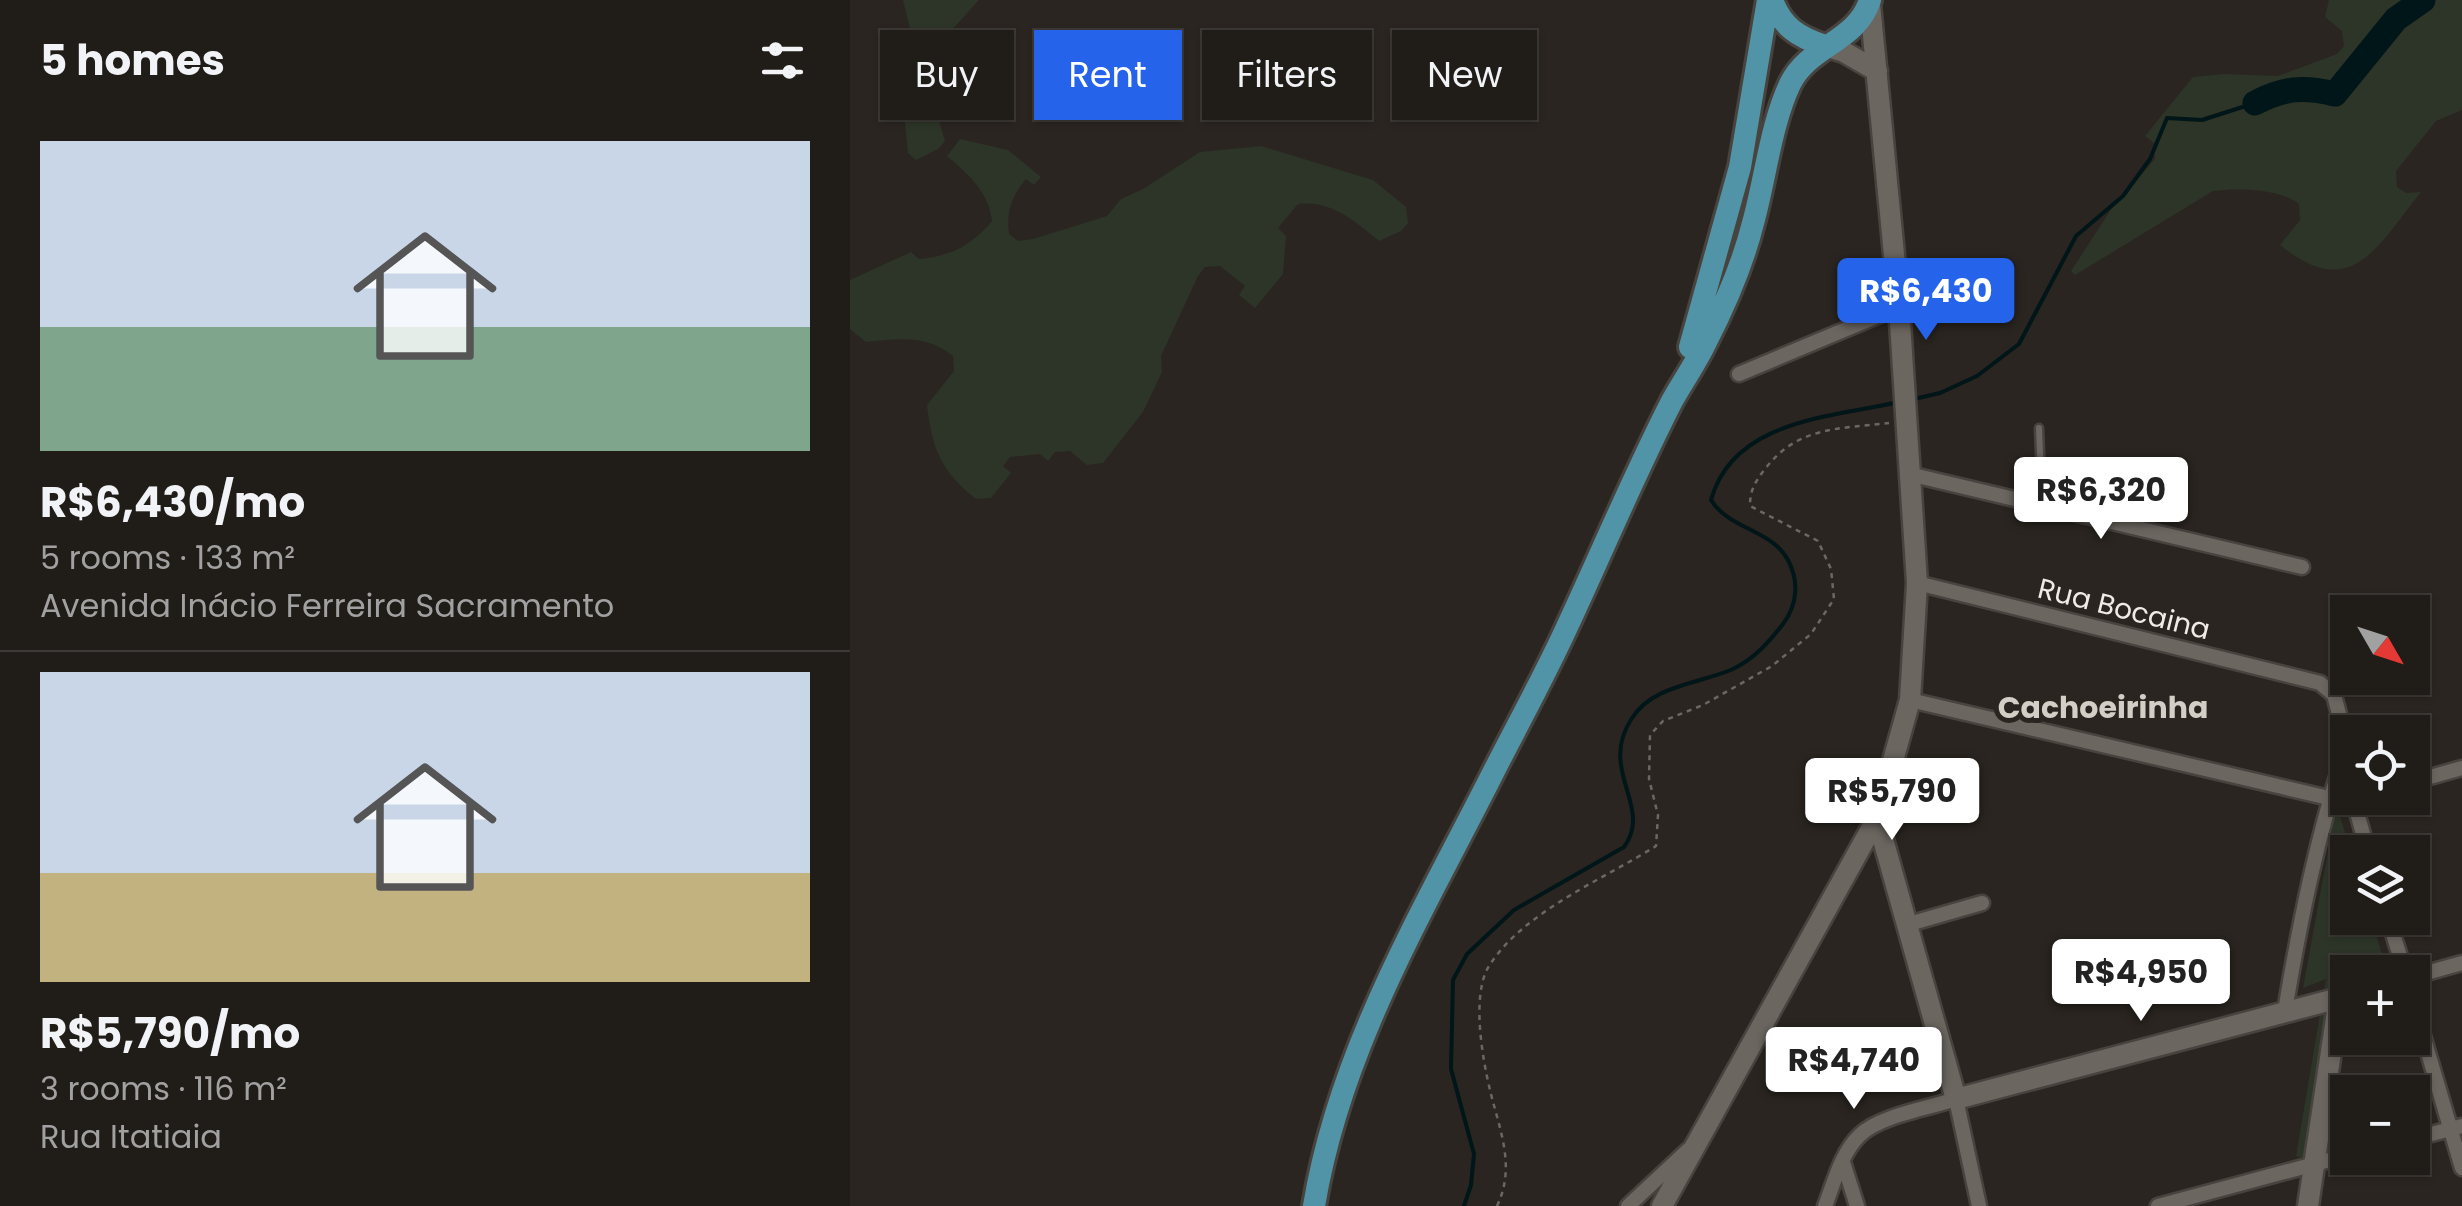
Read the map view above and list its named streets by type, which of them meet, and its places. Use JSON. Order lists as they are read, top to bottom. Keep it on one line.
{"streets":{"street":["Rua Bocaina"]},"districts":["Cachoeirinha"],"north":"bottom right","page":{"heading":"5 homes","chip":["Buy","Rent","Filters","New"],"list":[{"name":"R$6,430/mo","note":"5 rooms · 133 m² · Avenida Inácio Ferreira Sacramento"},{"name":"R$5,790/mo","note":"3 rooms · 116 m² · Rua Itatiaia"}],"price":["R$6,430","R$6,320","R$5,790","R$4,950","R$4,740"],"map_buttons":["+","−"]}}
